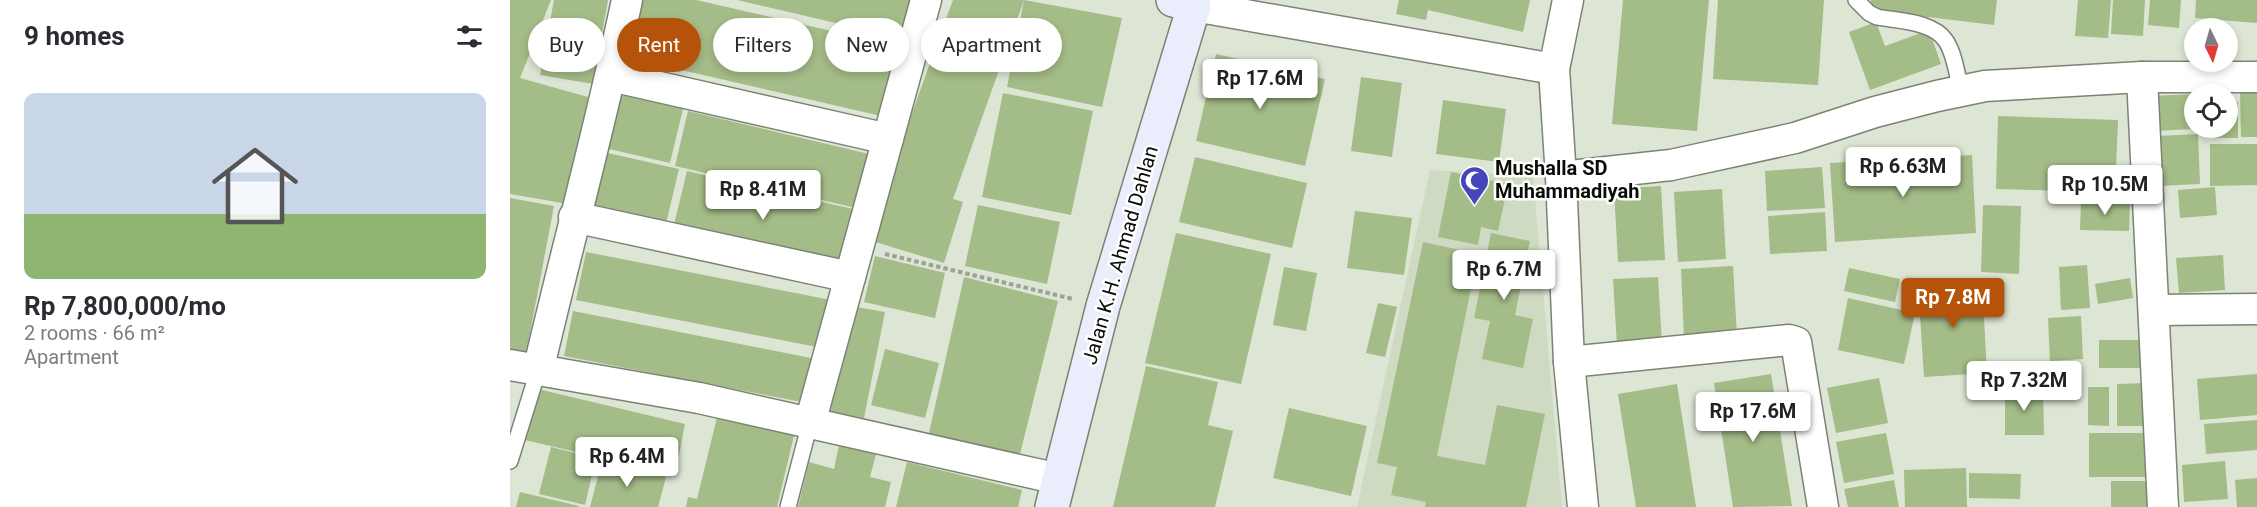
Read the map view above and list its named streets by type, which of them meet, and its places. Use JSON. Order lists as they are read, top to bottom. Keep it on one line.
{"streets":{"main road":["Jalan K.H. Ahmad Dahlan"]},"places":{"mosque":["Mushalla SD Muhammadiyah"]},"north":"bottom","page":{"heading":"9 homes","chip":["Buy","Rent","Filters","New","Apartment"],"price":["Rp 17.6M","Rp 6.63M","Rp 10.5M","Rp 8.41M","Rp 6.7M","Rp 7.8M","Rp 7.32M","Rp 17.6M","Rp 6.4M"],"list":[{"name":"Rp 7,800,000/mo","note":"2 rooms · 66 m² · Apartment"}]}}
